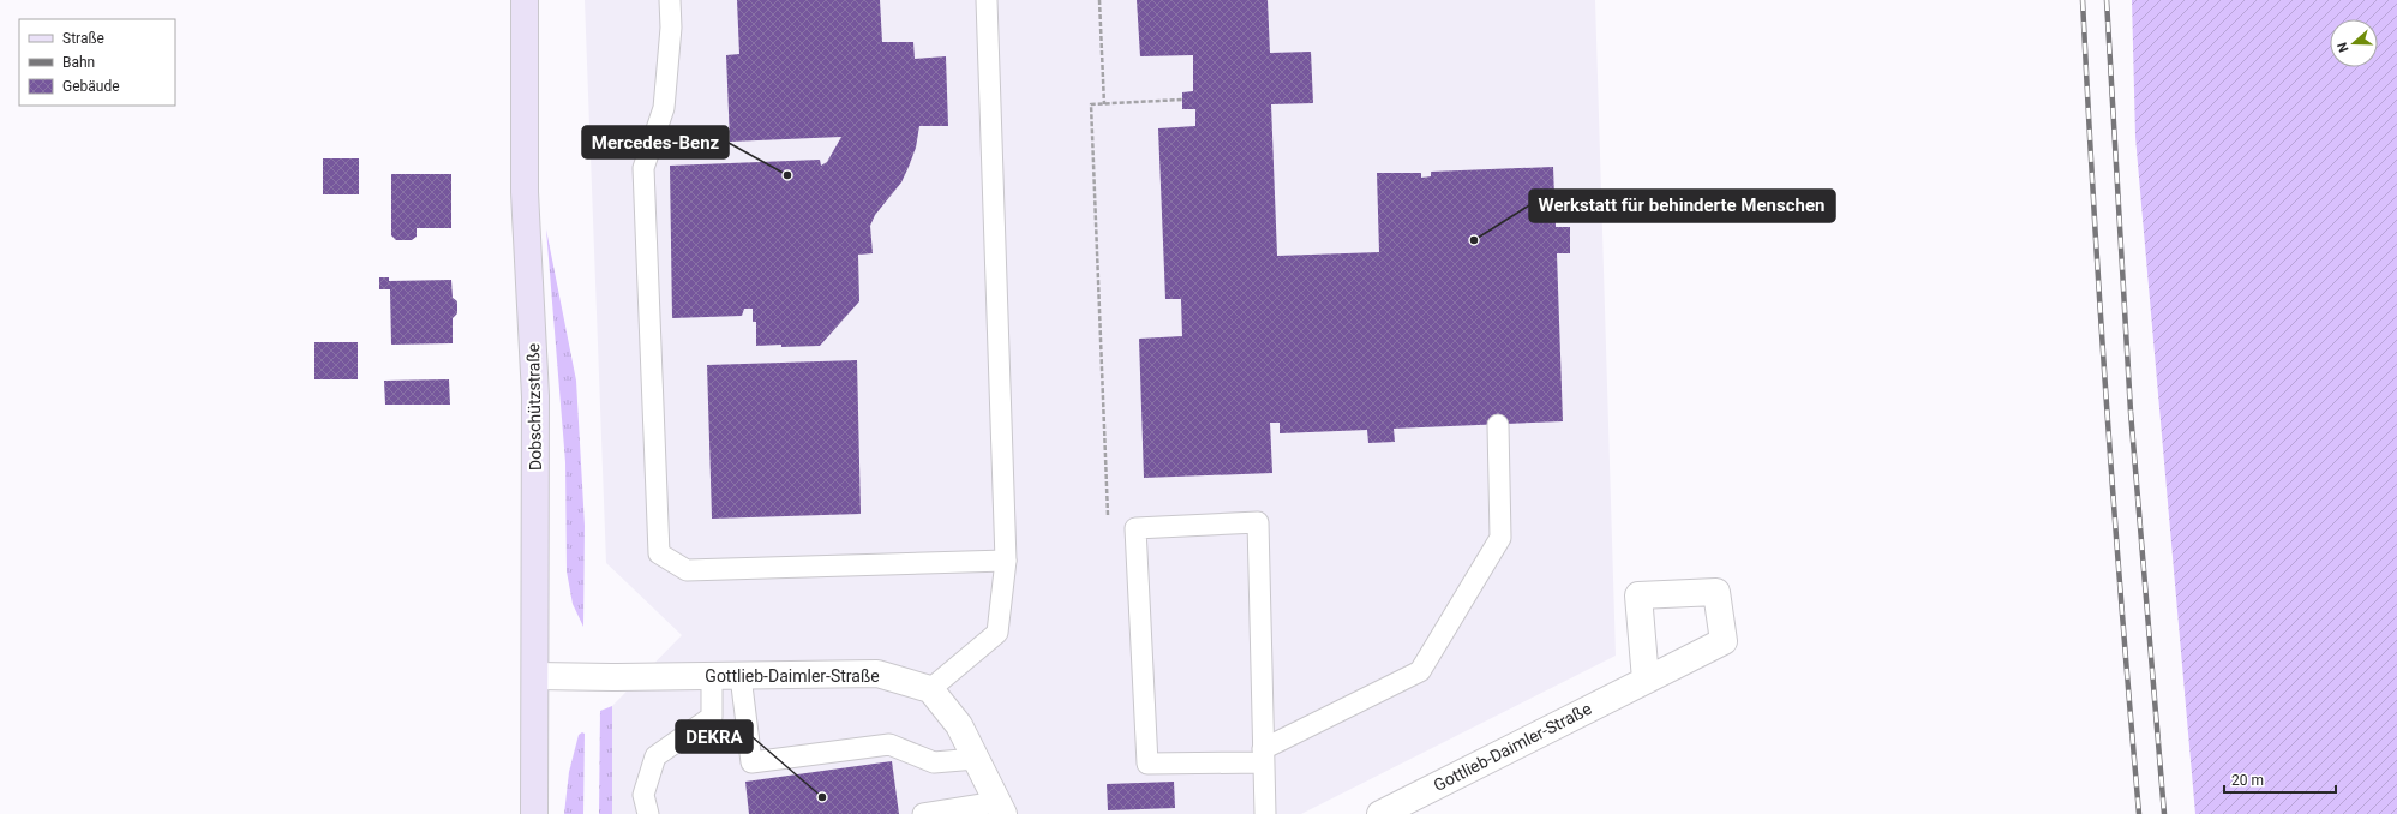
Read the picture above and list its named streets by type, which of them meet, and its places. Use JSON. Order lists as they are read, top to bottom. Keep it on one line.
{"streets":{"street":["Dobschützstraße","Gottlieb-Daimler-Straße"]},"crossings":[["Dobschützstraße","Gottlieb-Daimler-Straße"]],"places":["Mercedes-Benz","Werkstatt für behinderte Menschen","DEKRA"],"legend":["Straße","Bahn","Gebäude"],"scale_bar":"20 m","north":"left"}
